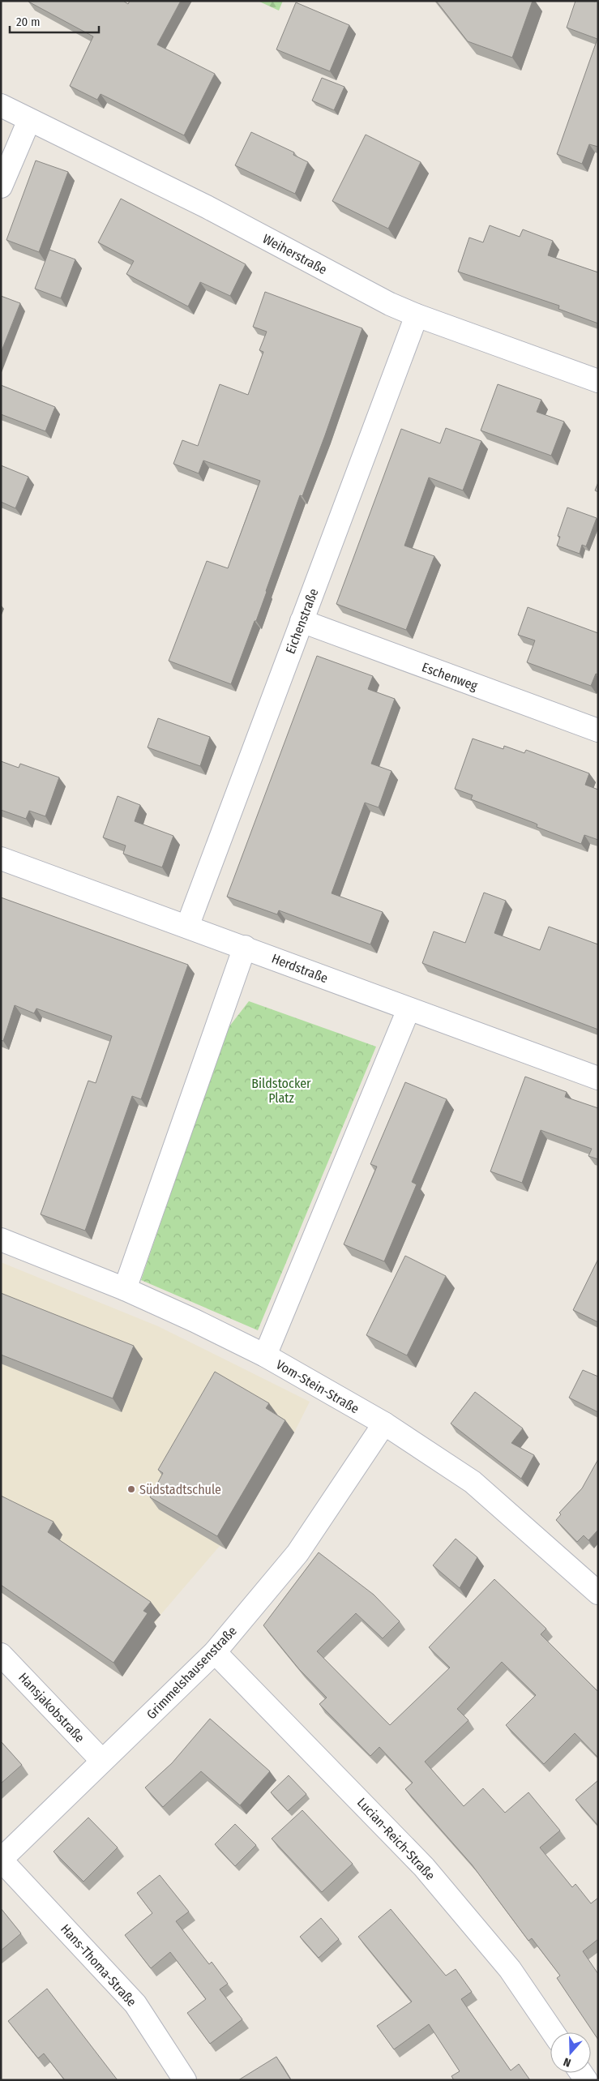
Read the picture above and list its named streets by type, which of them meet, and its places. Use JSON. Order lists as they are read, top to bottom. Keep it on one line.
{"streets":{"street":["Weiherstraße","Eichenstraße","Eschenweg","Herdstraße","Vom-Stein-Straße","Grimmelshausenstraße","Hansjakobstraße","Lucian-Reich-Straße","Hans-Thoma-Straße"]},"crossings":[["Weiherstraße","Eichenstraße"],["Eichenstraße","Eschenweg"],["Eichenstraße","Herdstraße"],["Vom-Stein-Straße","Grimmelshausenstraße"],["Grimmelshausenstraße","Hansjakobstraße"],["Grimmelshausenstraße","Lucian-Reich-Straße"],["Grimmelshausenstraße","Hans-Thoma-Straße"]],"parks":["Bildstocker Platz"],"places":["Südstadtschule"],"scale_bar":"20 m","north":"bottom"}
